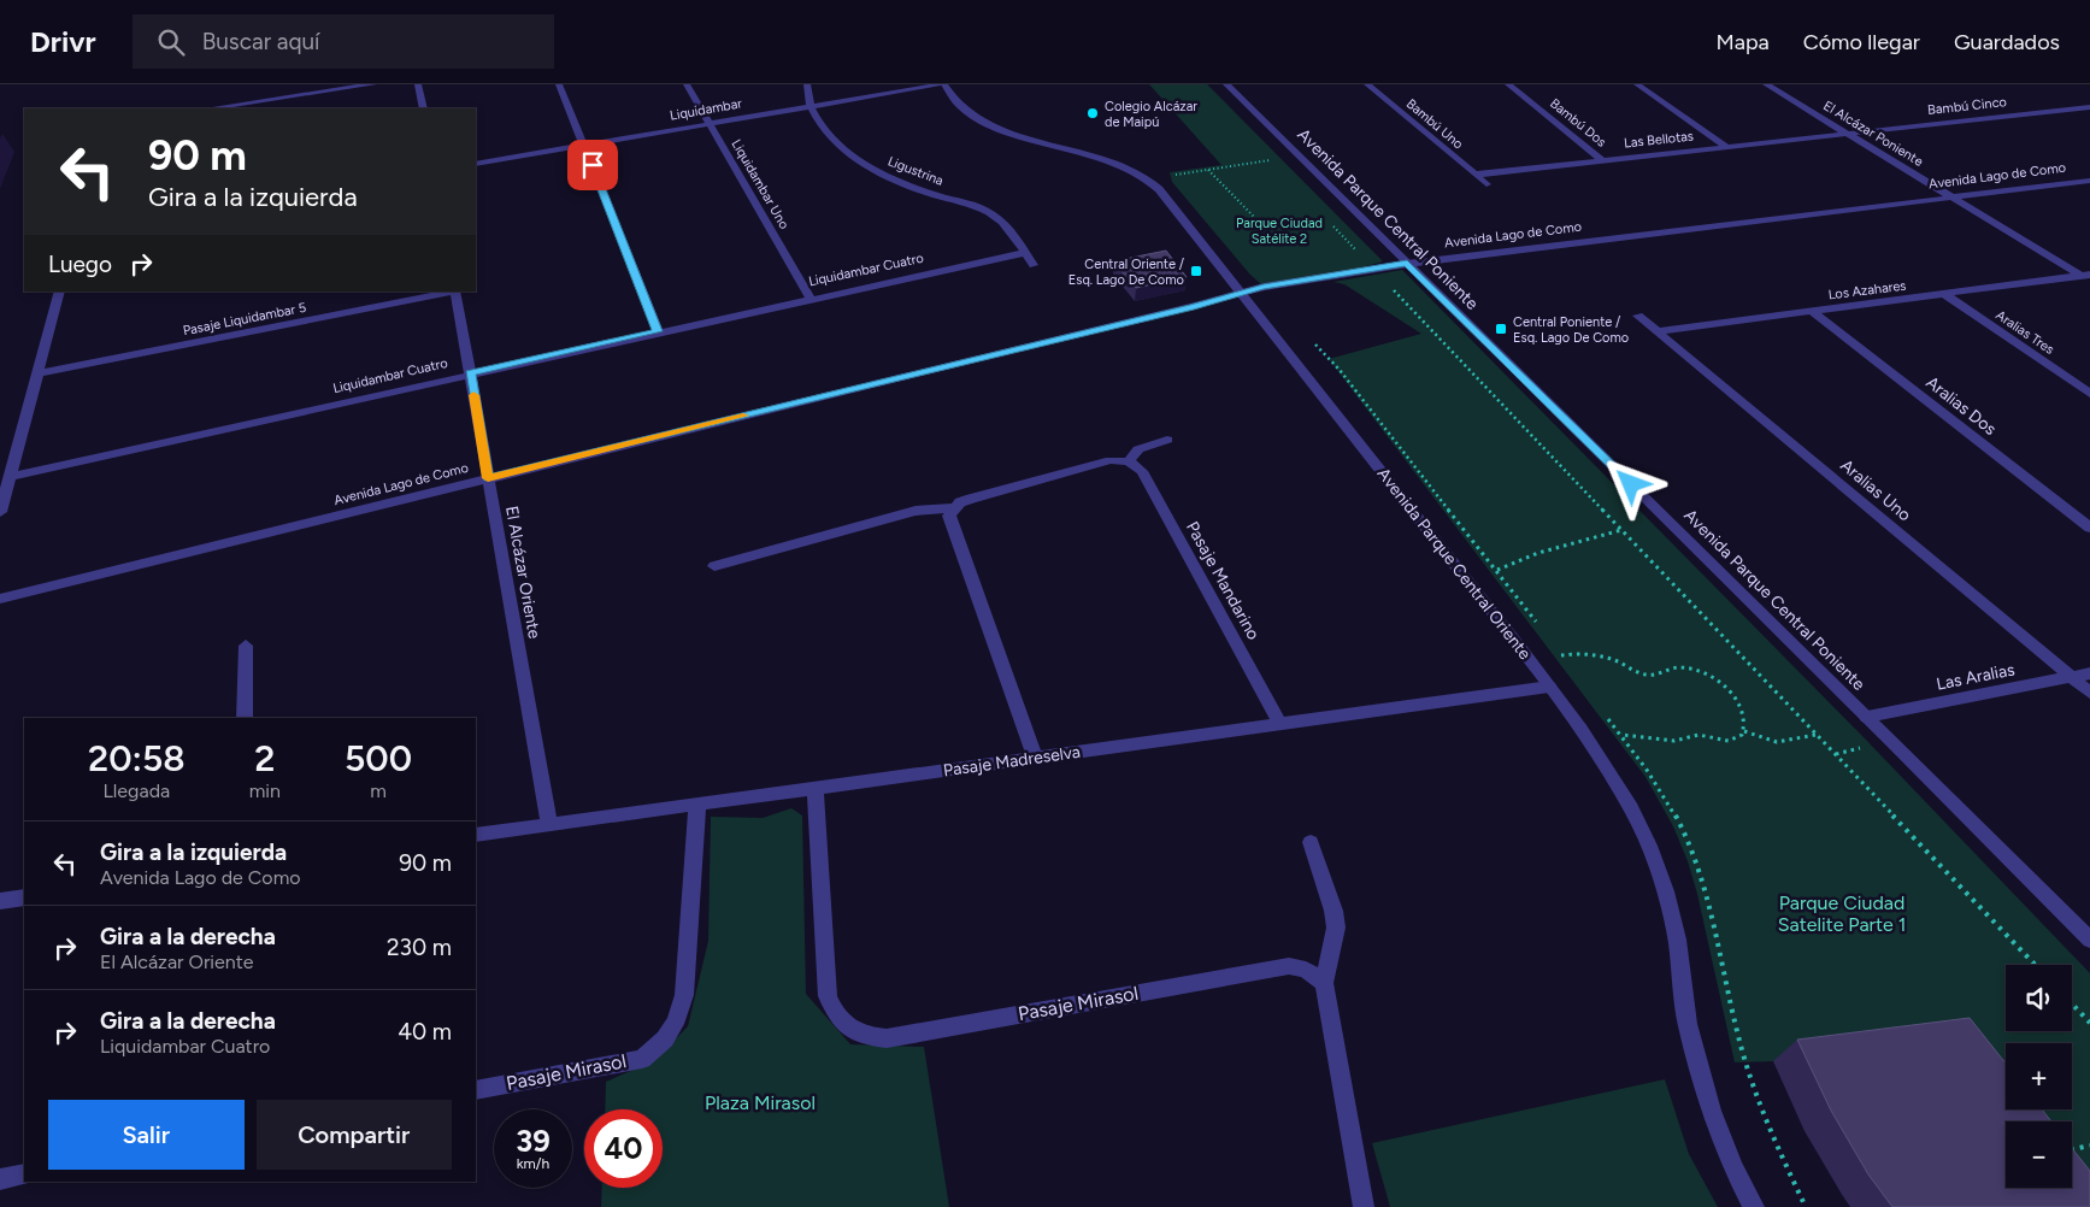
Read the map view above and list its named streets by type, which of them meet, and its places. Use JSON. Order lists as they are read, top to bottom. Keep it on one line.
{"streets":{"street":["Bambú Cinco","Liquidambar","Bambú Dos","Bambú Uno","El Alcázar Poniente","Las Bellotas","Ligustrina","Avenida Lago de Como","Liquidambar Uno","Avenida Parque Central Poniente","Liquidambar Cuatro","Los Azahares","Pasaje Liquidambar 5","Aralias Tres","Aralias Dos","Aralias Uno","Avenida Parque Central Oriente","El Alcázar Oriente","Pasaje Mandarino","Las Aralias","Pasaje Madreselva","Pasaje Mirasol"]},"crossings":[["Bambú Cinco","El Alcázar Poniente"],["Bambú Cinco","Las Bellotas"],["Liquidambar","Ligustrina"],["Liquidambar","Liquidambar Uno"],["Liquidambar","Avenida Parque Central Oriente"],["Bambú Dos","Las Bellotas"],["Bambú Uno","Las Bellotas"],["El Alcázar Poniente","Las Bellotas"],["El Alcázar Poniente","Avenida Lago de Como"],["El Alcázar Poniente","Los Azahares"],["Ligustrina","Liquidambar Cuatro"],["Avenida Lago de Como","Avenida Parque Central Poniente"],["Avenida Lago de Como","Avenida Parque Central Oriente"],["Avenida Lago de Como","El Alcázar Oriente"],["Liquidambar Uno","Liquidambar Cuatro"],["Avenida Parque Central Poniente","Las Aralias"],["Liquidambar Cuatro","El Alcázar Oriente"],["Los Azahares","Aralias Tres"],["Los Azahares","Aralias Dos"],["Los Azahares","Aralias Uno"],["Aralias Uno","Las Aralias"],["Avenida Parque Central Oriente","Pasaje Madreselva"],["El Alcázar Oriente","Pasaje Madreselva"],["Pasaje Mandarino","Pasaje Madreselva"],["Pasaje Madreselva","Pasaje Mirasol"]],"parks":["Parque Ciudad Satélite 2","Parque Ciudad Satelite Parte 1","Plaza Mirasol"],"places":{"other":["Colegio Alcázar de Maipú"],"transit":["Central Oriente / Esq. Lago De Como","Central Poniente / Esq. Lago De Como"]},"page":{"header":"Drivr","search":"Buscar aquí","nav":["Mapa","Cómo llegar","Guardados"],"turn":["90 m","Gira a la izquierda"],"then":"Luego","eta":["20:58","Llegada","2","min","500","m"],"list":[{"name":"Gira a la izquierda","note":"Avenida Lago de Como","value":"90 m"},{"name":"Gira a la derecha","note":"El Alcázar Oriente","value":"230 m"},{"name":"Gira a la derecha","note":"Liquidambar Cuatro","value":"40 m"}],"map_buttons":["+","−"],"buttons":["Salir","Compartir"],"speed":"39 km/h","limit":"40"}}
